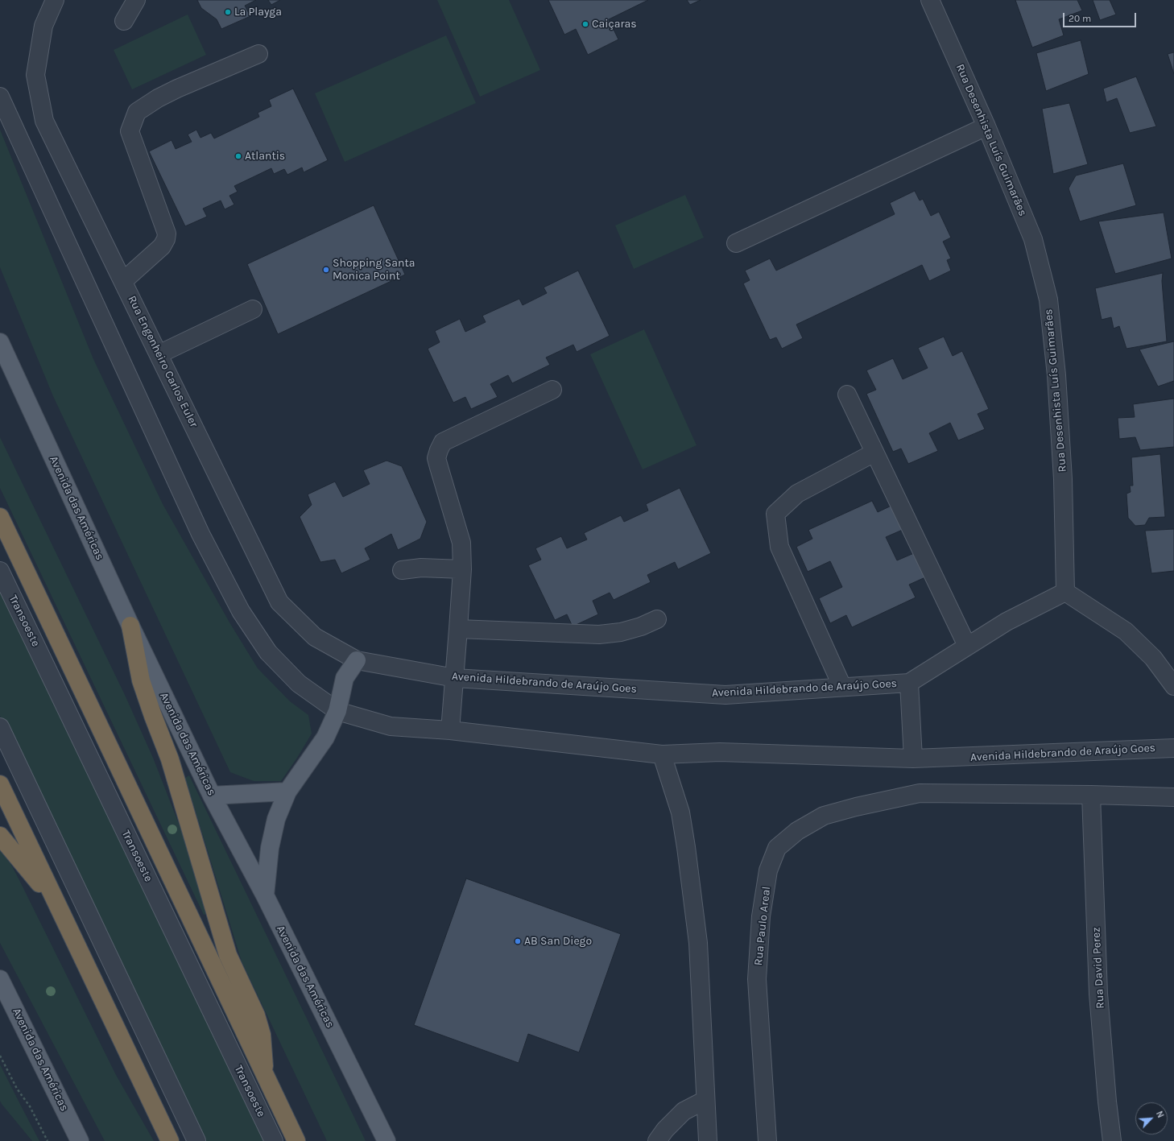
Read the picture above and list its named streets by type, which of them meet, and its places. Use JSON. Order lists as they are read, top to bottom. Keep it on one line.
{"streets":{"main road":["Avenida das Américas"],"street":["Rua Desenhista Luís Guimarães","Rua Engenheiro Carlos Euler","Transoeste","Avenida Hildebrando de Araújo Goes","Rua Paulo Areal","Rua David Perez"]},"crossings":[["Rua Desenhista Luís Guimarães","Avenida Hildebrando de Araújo Goes"],["Rua Engenheiro Carlos Euler","Avenida Hildebrando de Araújo Goes"],["Rua Paulo Areal","Rua David Perez"]],"places":["La Playga","Caiçaras","Atlantis","Shopping Santa Monica Point","AB San Diego"],"scale_bar":"20 m","north":"top right"}
